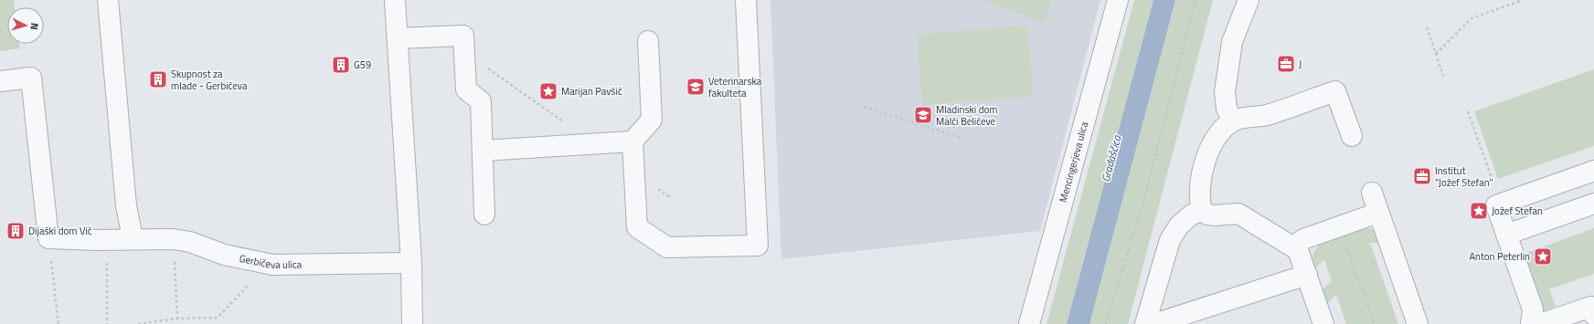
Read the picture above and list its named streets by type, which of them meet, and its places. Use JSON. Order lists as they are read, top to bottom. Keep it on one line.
{"streets":{"street":["Mencingerjeva ulica","Gerbičeva ulica"]},"water":["Gradaščica"],"places":{"office":["J","Institut \"Jožef Stefan\""],"building":["G59","Skupnost za mlade - Gerbičeva","Dijaški dom Vič"],"school or university":["Veterinarska fakulteta","Mladinski dom Malči Beličeve"],"place":["Marijan Pavšič","Jožef Stefan","Anton Peterlin"]},"north":"right"}
